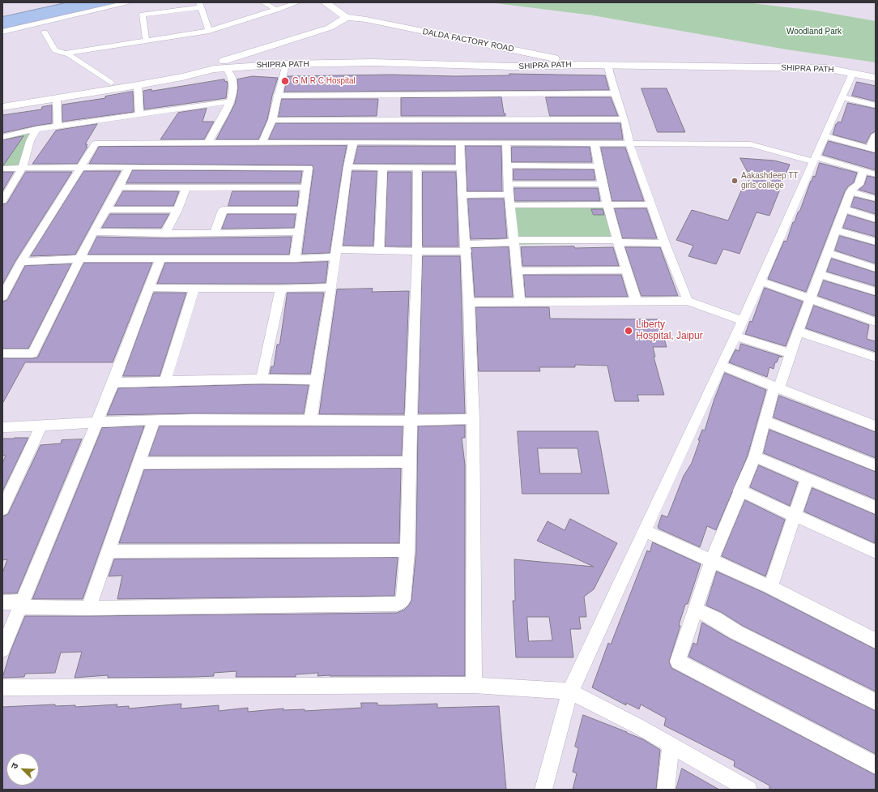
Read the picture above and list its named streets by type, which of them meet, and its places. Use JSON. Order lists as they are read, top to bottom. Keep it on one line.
{"streets":{"street":["DALDA FACTORY ROAD","SHIPRA PATH"]},"crossings":[["DALDA FACTORY ROAD","SHIPRA PATH"]],"parks":["Woodland Park"],"places":["G M R C Hospital","Aakashdeep TT girls college","Liberty Hospital, Jaipur"],"north":"top left"}
